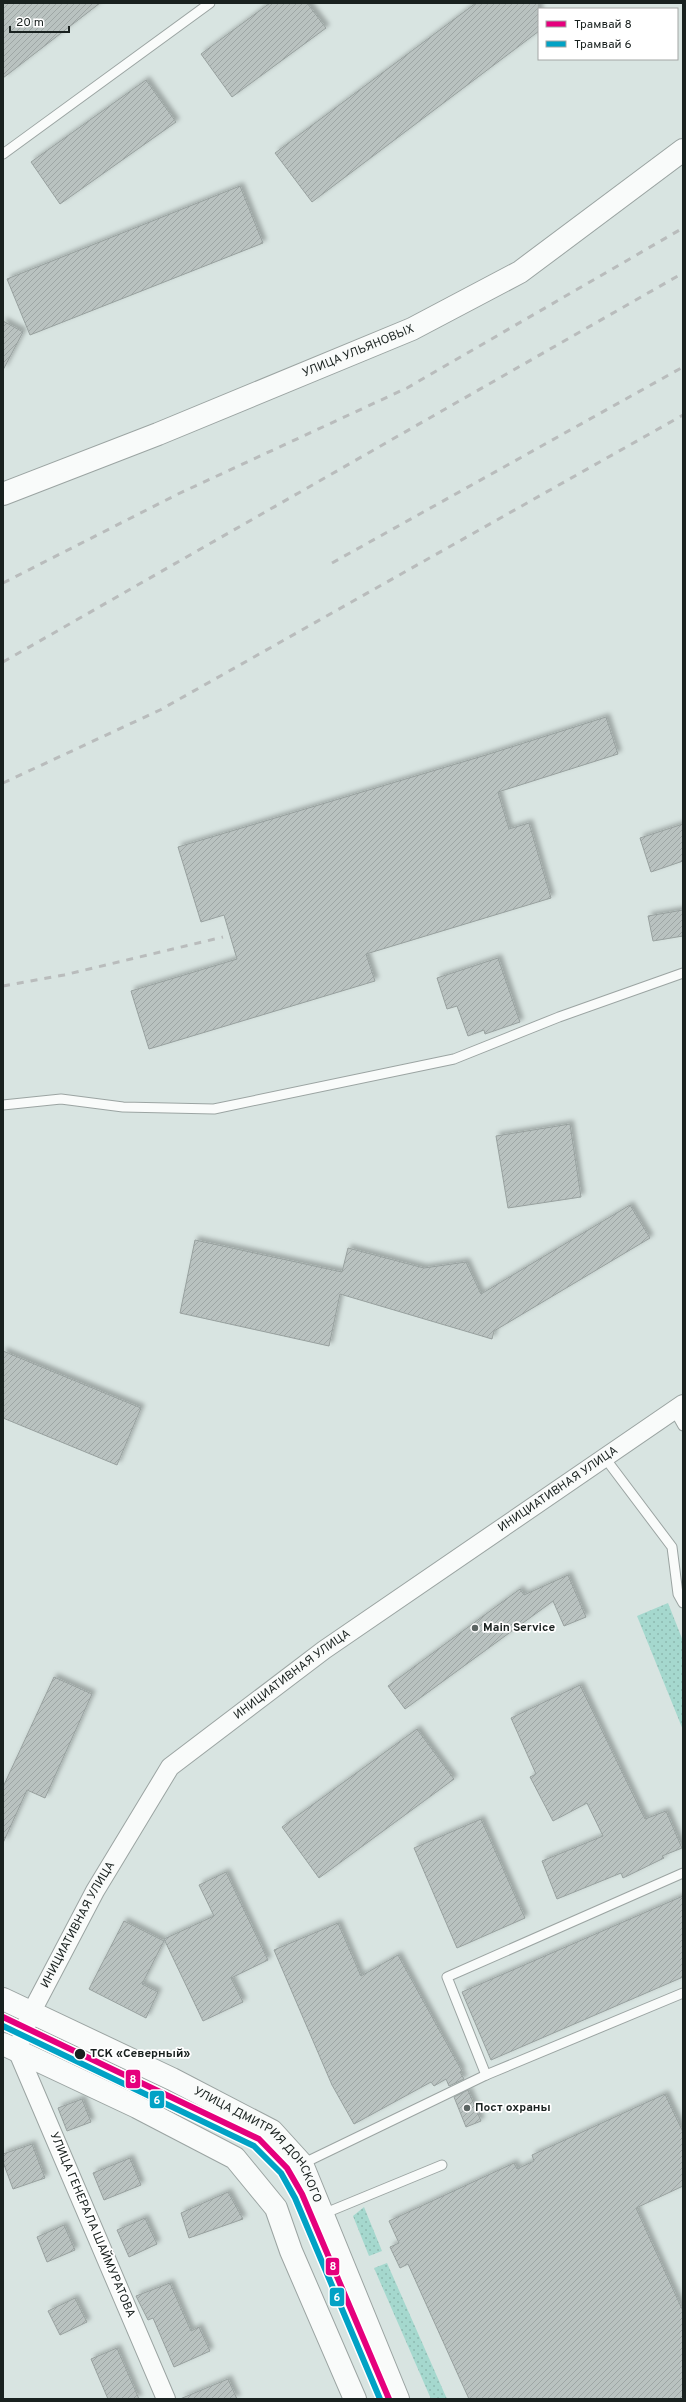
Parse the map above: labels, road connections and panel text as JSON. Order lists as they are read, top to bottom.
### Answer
{
  "streets": {
    "street": [
      "УЛИЦА УЛЬЯНОВЫХ",
      "ИНИЦИАТИВНАЯ УЛИЦА",
      "УЛИЦА ДМИТРИЯ ДОНСКОГО",
      "УЛИЦА ГЕНЕРАЛА ШАЙМУРАТОВА"
    ]
  },
  "crossings": [
    ["ИНИЦИАТИВНАЯ УЛИЦА", "УЛИЦА ДМИТРИЯ ДОНСКОГО"],
    ["ИНИЦИАТИВНАЯ УЛИЦА", "УЛИЦА ГЕНЕРАЛА ШАЙМУРАТОВА"],
    ["УЛИЦА ДМИТРИЯ ДОНСКОГО", "УЛИЦА ГЕНЕРАЛА ШАЙМУРАТОВА"]
  ],
  "places": ["Main Service", "ТСК «Северный»", "Пост охраны"],
  "lines": ["tram line 8", "tram line 6"],
  "legend": ["Трамвай 8", "Трамвай 6"],
  "scale_bar": "20 m"
}
